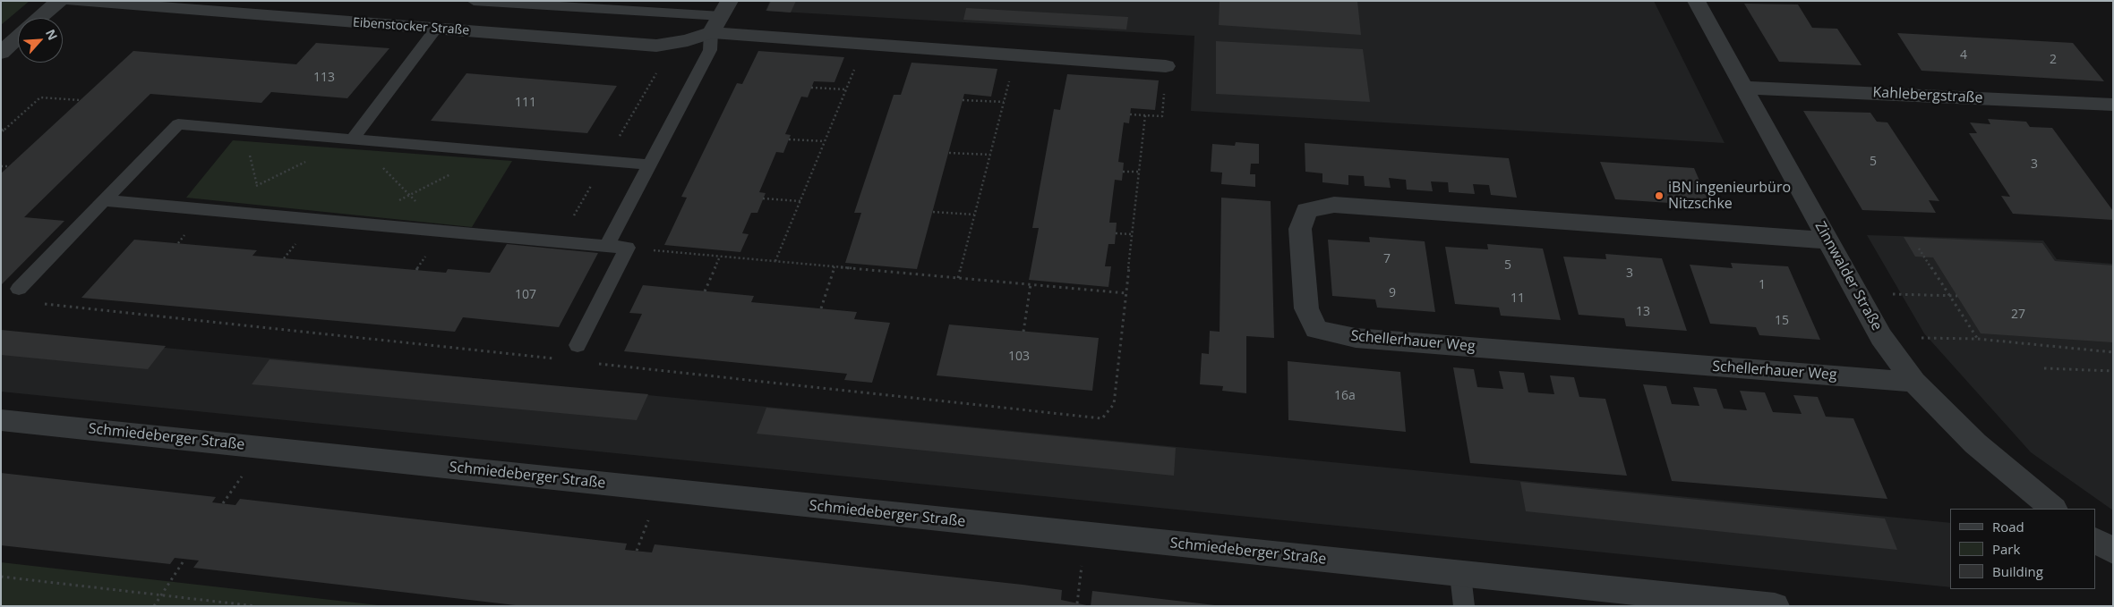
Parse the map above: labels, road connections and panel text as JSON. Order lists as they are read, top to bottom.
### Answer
{
  "streets": {
    "street": [
      "Eibenstocker Straße",
      "Kahlebergstraße",
      "Zinnwalder Straße",
      "Schellerhauer Weg",
      "Schmiedeberger Straße"
    ]
  },
  "crossings": [
    ["Kahlebergstraße", "Zinnwalder Straße"],
    ["Zinnwalder Straße", "Schellerhauer Weg"]
  ],
  "places": ["iBN ingenieurbüro Nitzschke"],
  "house_numbers": [
    "4",
    "2",
    "113",
    "111",
    "5",
    "3",
    "7",
    "5",
    "3",
    "1",
    "9",
    "107",
    "11",
    "13",
    "27",
    "15",
    "103",
    "16a"
  ],
  "legend": ["Road", "Park", "Building"],
  "north": "top right"
}
